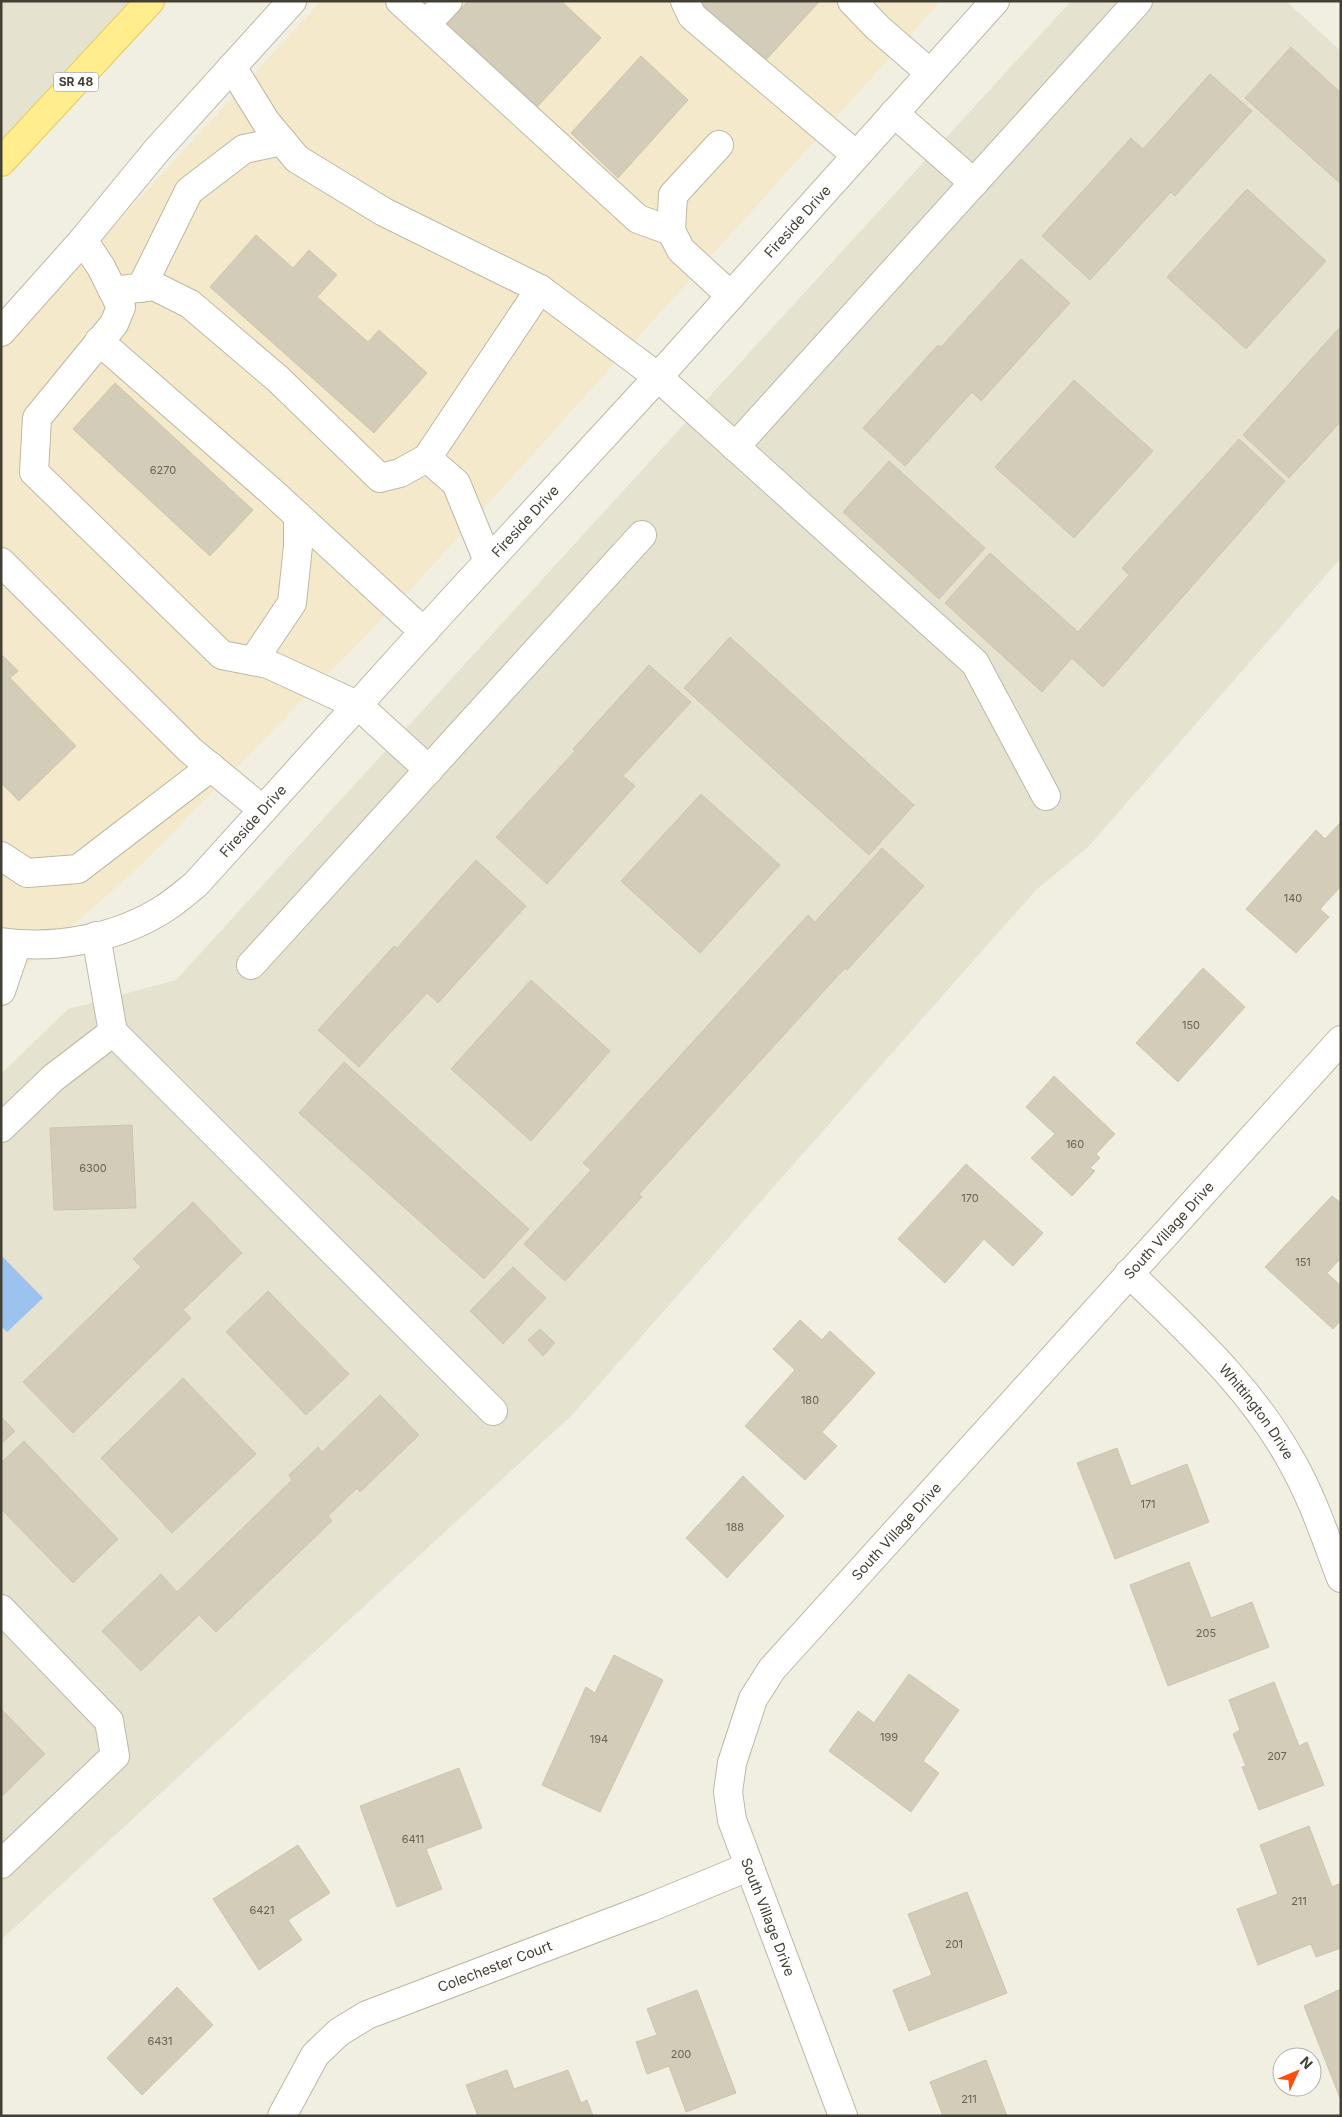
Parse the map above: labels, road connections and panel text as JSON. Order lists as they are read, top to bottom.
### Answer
{
  "streets": {
    "main road": ["SR 48"],
    "street": [
      "Fireside Drive",
      "South Village Drive",
      "Whittington Drive",
      "Colechester Court"
    ]
  },
  "crossings": [
    ["South Village Drive", "Whittington Drive"],
    ["South Village Drive", "Colechester Court"]
  ],
  "house_numbers": [
    "6270",
    "140",
    "150",
    "160",
    "6300",
    "170",
    "151",
    "180",
    "171",
    "188",
    "205",
    "199",
    "194",
    "207",
    "6411",
    "211",
    "6421",
    "201",
    "6431",
    "200",
    "211"
  ],
  "north": "top right"
}
